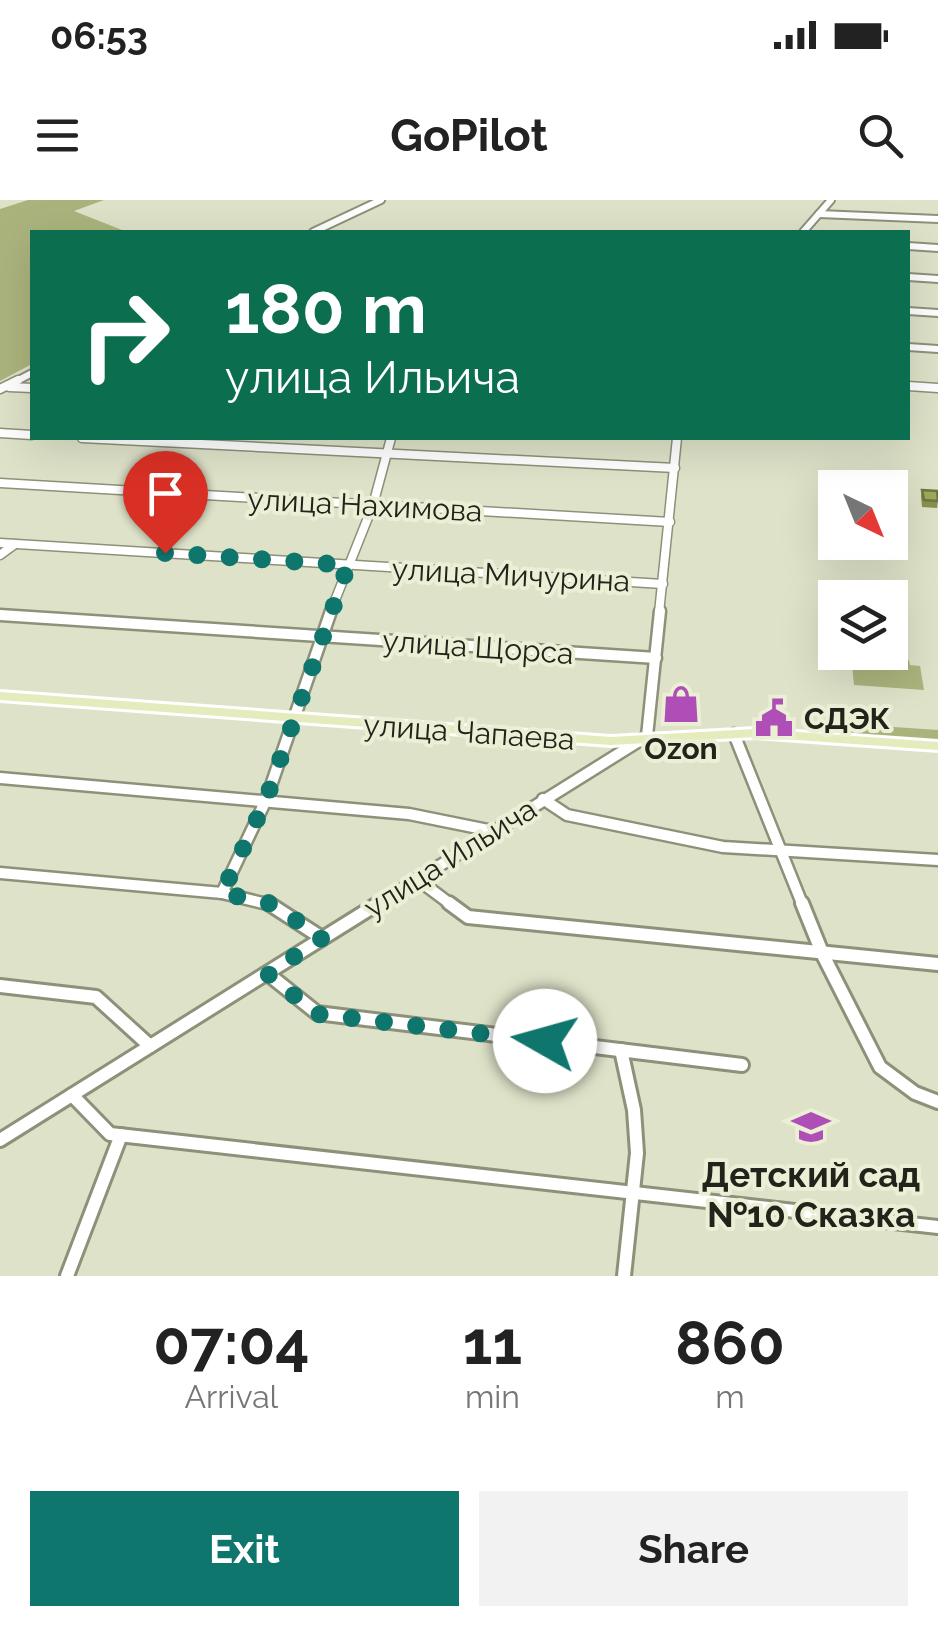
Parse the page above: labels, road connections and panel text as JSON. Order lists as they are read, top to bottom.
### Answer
{
  "streets": {
    "main road": ["улица Чапаева"],
    "street": [
      "улица Нахимова",
      "улица Мичурина",
      "улица Щорса",
      "улица Ильича"
    ]
  },
  "crossings": [
    ["улица Чапаева", "улица Ильича"]
  ],
  "places": {
    "shop": ["Ozon"],
    "public building": ["СДЭК"],
    "school or university": ["Детский сад №10 Сказка"]
  },
  "north": "bottom right",
  "page": {
    "status": "06:53",
    "header": "GoPilot",
    "turn": ["180 m", "улица Ильича"],
    "eta": [
      "07:04",
      "Arrival",
      "11",
      "min",
      "860",
      "m"
    ],
    "buttons": ["Exit", "Share"]
  }
}
